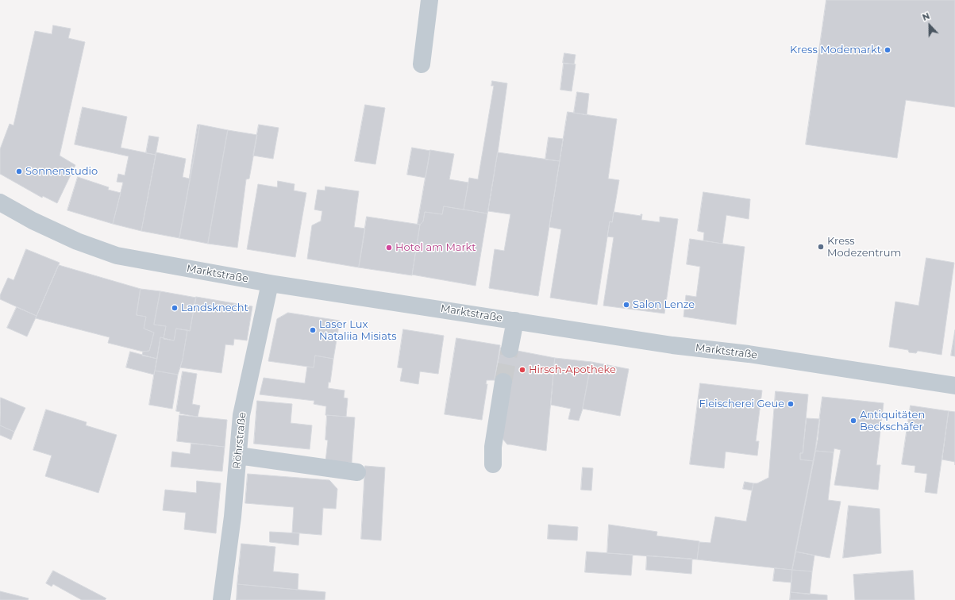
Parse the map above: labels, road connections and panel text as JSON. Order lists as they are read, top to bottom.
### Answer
{
  "streets": {
    "street": ["Marktstraße", "Röhrstraße"]
  },
  "crossings": [
    ["Marktstraße", "Röhrstraße"]
  ],
  "places": [
    "Kress Modemarkt",
    "Sonnenstudio",
    "Kress Modezentrum",
    "Hotel am Markt",
    "Salon Lenze",
    "Landsknecht",
    "Laser Lux Nataliia Misiats",
    "Hirsch-Apotheke",
    "Fleischerei Geue",
    "Antiquitäten Beckschäfer"
  ],
  "north": "top"
}
